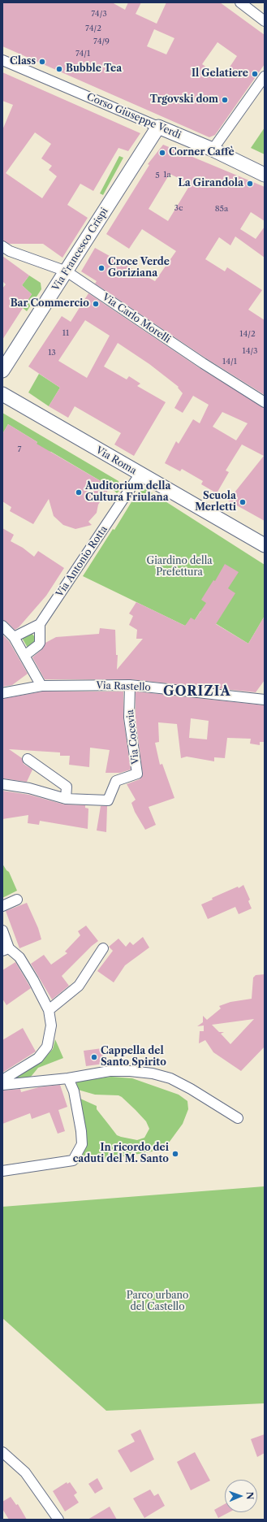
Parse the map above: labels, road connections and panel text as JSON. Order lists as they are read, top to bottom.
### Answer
{
  "streets": {
    "street": [
      "Corso Giuseppe Verdi",
      "Via Francesco Crispi",
      "Via Carlo Morelli",
      "Via Roma",
      "Via Antonio Rotta",
      "Via Rastello",
      "Via Cocevia"
    ]
  },
  "crossings": [
    ["Corso Giuseppe Verdi", "Via Francesco Crispi"],
    ["Via Francesco Crispi", "Via Carlo Morelli"],
    ["Via Roma", "Via Antonio Rotta"],
    ["Via Rastello", "Via Cocevia"]
  ],
  "districts": ["GORIZIA"],
  "parks": ["Giardino della Prefettura", "Parco urbano del Castello"],
  "places": [
    "Class",
    "Bubble Tea",
    "Il Gelatiere",
    "Trgovski dom",
    "Corner Caffè",
    "La Girandola",
    "Croce Verde Goriziana",
    "Bar Commercio",
    "Auditorium della Cultura Friulana",
    "Scuola Merletti",
    "Cappella del Santo Spirito",
    "In ricordo dei caduti del M. Santo"
  ],
  "house_numbers": [
    "74/3",
    "74/2",
    "74/9",
    "74/1",
    "1a",
    "5",
    "3c",
    "85a",
    "11",
    "14/2",
    "14/3",
    "13",
    "14/1",
    "7"
  ],
  "north": "right"
}
